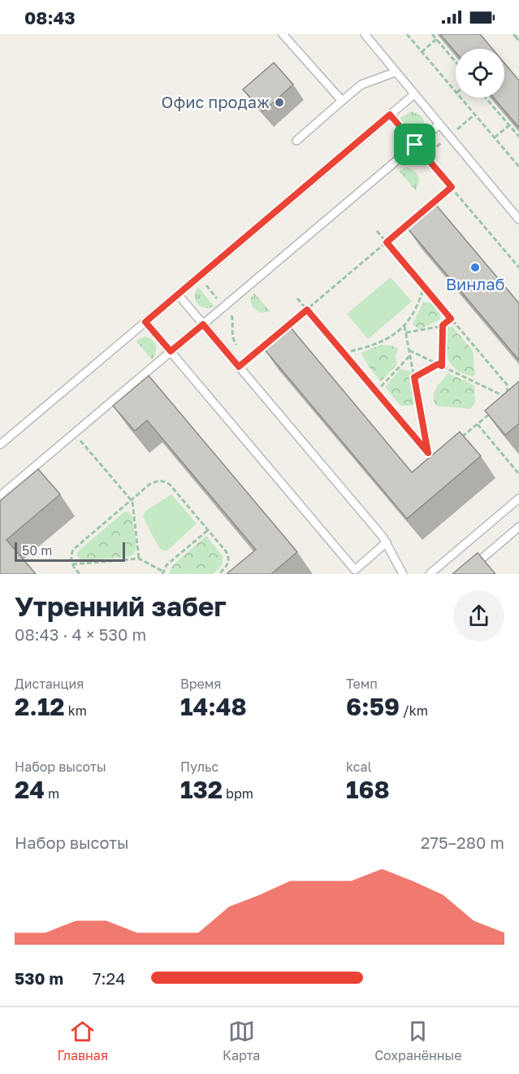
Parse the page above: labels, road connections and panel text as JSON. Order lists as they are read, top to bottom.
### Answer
{
  "places": ["Офис продаж", "Винлаб"],
  "scale_bar": "50 m",
  "page": {
    "status": "08:43",
    "scale": "50 m",
    "heading": ["Утренний забег", "08:43 · 4 × 530 m"],
    "stats": [
      ["Дистанция", "2.12 km"],
      ["Время", "14:48"],
      ["Темп", "6:59 /km"],
      ["Набор высоты", "24 m"],
      ["Пульс", "132 bpm"],
      ["kcal", "168"]
    ],
    "chart": ["Набор высоты", "275–280 m"],
    "list": [
      {
        "name": "530 m",
        "note": "7:24"
      }
    ],
    "tabs": ["Главная", "Карта", "Сохранённые"]
  }
}
